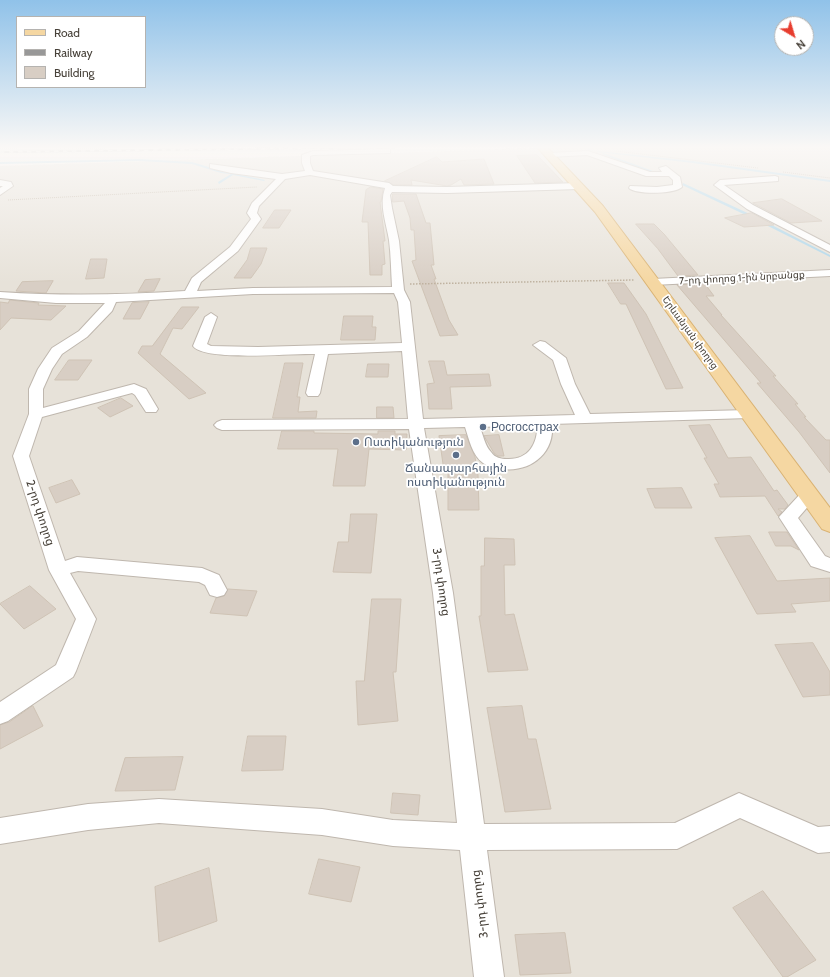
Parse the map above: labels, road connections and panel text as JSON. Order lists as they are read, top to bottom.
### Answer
{
  "streets": {
    "main road": ["Երևանյան փողոց"],
    "street": ["7-րդ փողոց 1-ին նրբանցք", "2-րդ փողոց", "3-րդ փողոց"]
  },
  "crossings": [
    ["7-րդ փողոց 1-ին նրբանցք", "Երևանյան փողոց"]
  ],
  "places": ["Росгосстрах", "Ոստիկանություն", "Ճանապարհային ոստիկանություն"],
  "legend": ["Road", "Railway", "Building"],
  "north": "bottom right"
}
